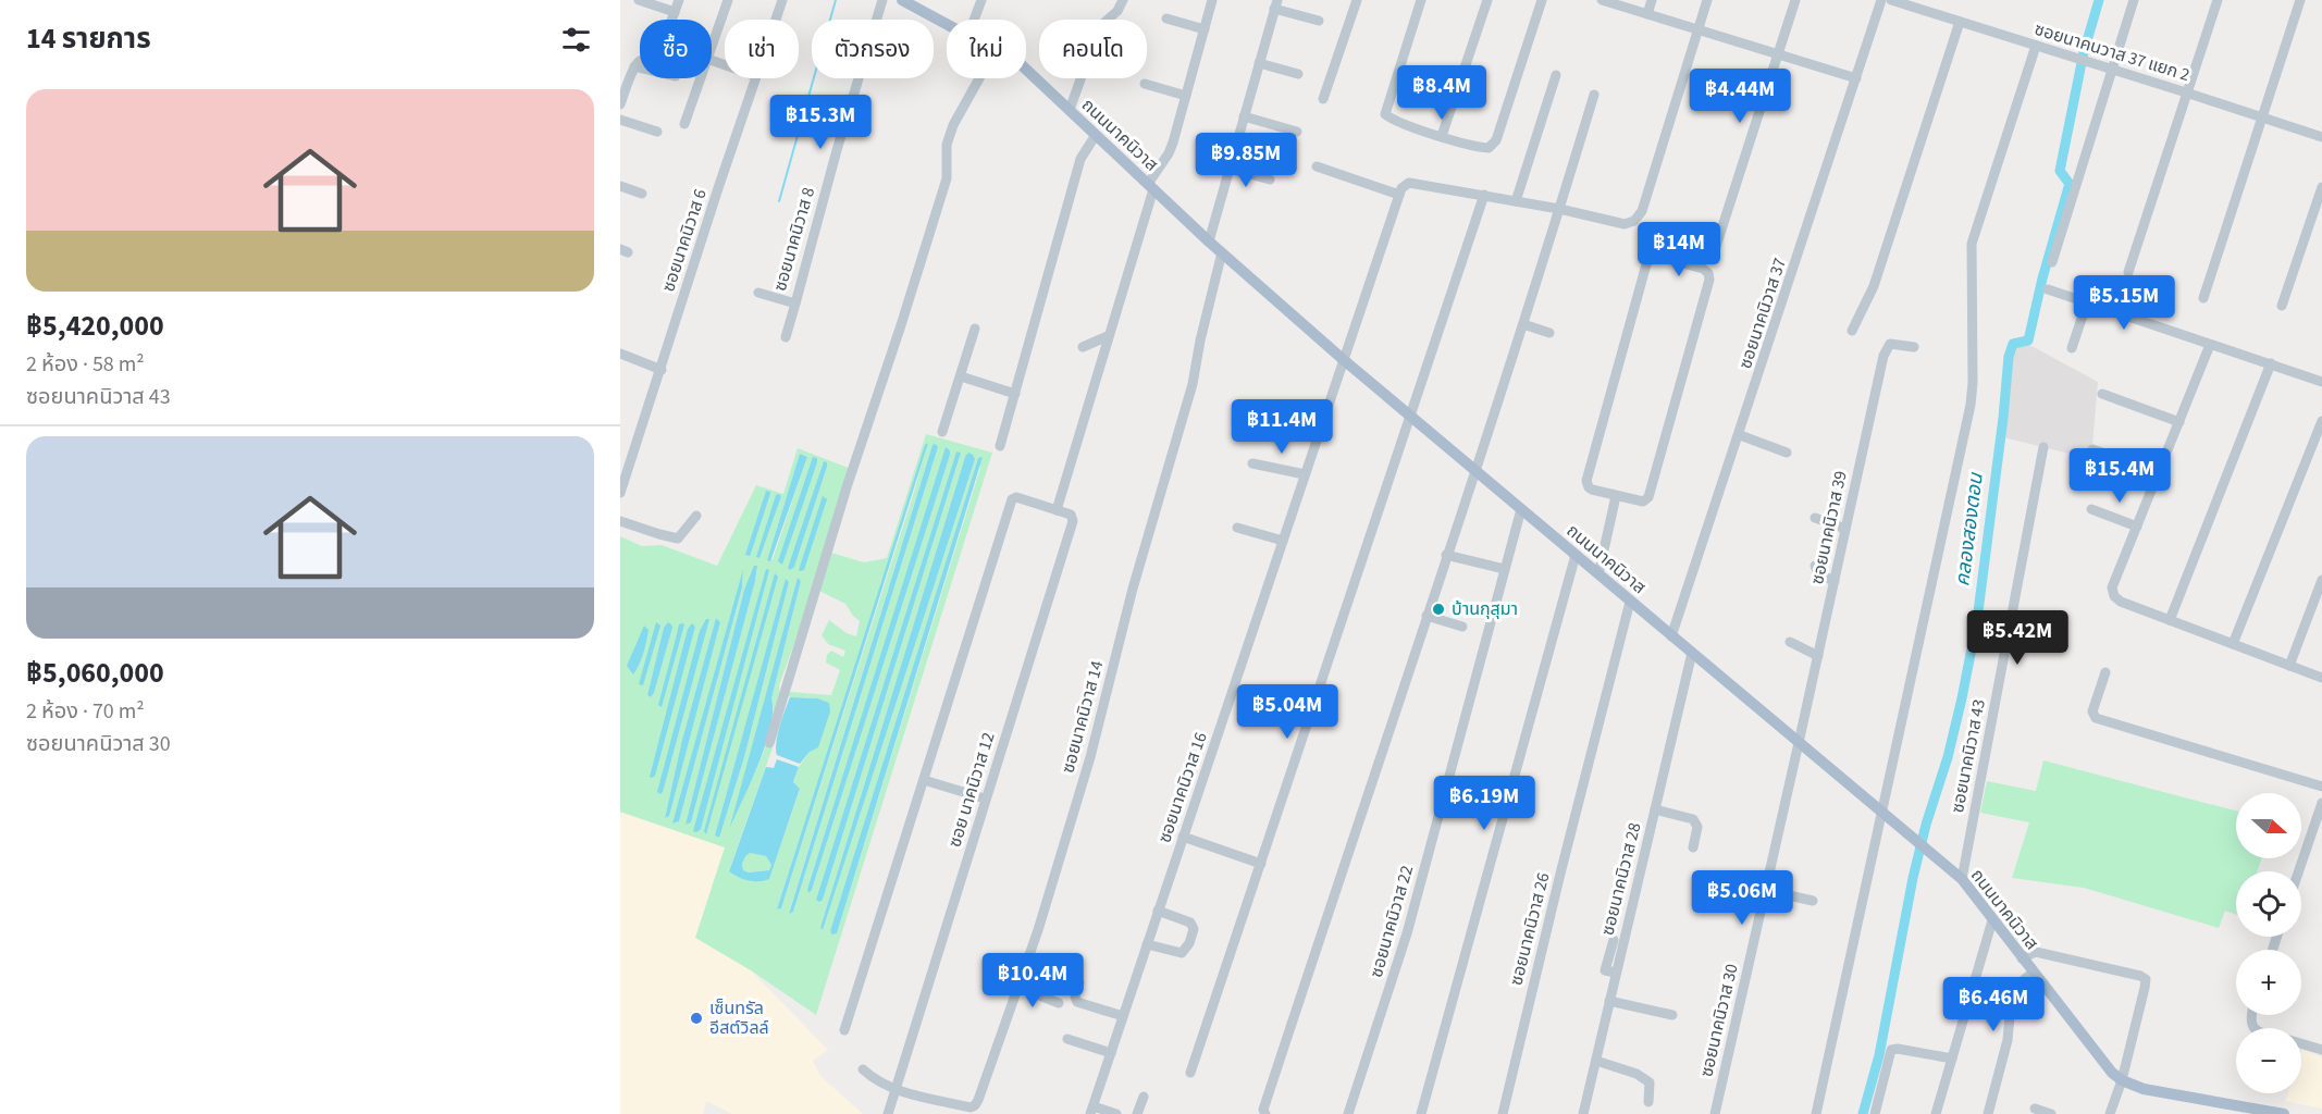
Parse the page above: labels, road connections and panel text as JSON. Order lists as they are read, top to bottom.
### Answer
{
  "streets": {
    "main road": ["ถนนนาคนิวาส"],
    "street": [
      "ซอยนาคนวาส 37 แยก 2",
      "ซอยนาคนิวาส 8",
      "ซอยนาคนิวาส 6",
      "ซอยนาคนิวาส 37",
      "ซอยนาคนิวาส 39",
      "ซอยนาคนิวาส 14",
      "ซอยนาคนิวาส 43",
      "ซอยนาคนิวาส 16",
      "ซอย นาคนิวาส 12",
      "ซอยนาคนิวาส 28",
      "ซอยนาคนิวาส 22",
      "ซอยนาคนิวาส 26",
      "ซอยนาคนิวาส 30"
    ]
  },
  "crossings": [
    ["ถนนนาคนิวาส", "ซอยนาคนิวาส 37"],
    ["ถนนนาคนิวาส", "ซอยนาคนิวาส 39"],
    ["ถนนนาคนิวาส", "ซอยนาคนิวาส 14"],
    ["ถนนนาคนิวาส", "ซอยนาคนิวาส 43"],
    ["ถนนนาคนิวาส", "ซอยนาคนิวาส 16"],
    ["ถนนนาคนิวาส", "ซอยนาคนิวาส 28"],
    ["ถนนนาคนิวาส", "ซอยนาคนิวาส 22"],
    ["ถนนนาคนิวาส", "ซอยนาคนิวาส 26"],
    ["ถนนนาคนิวาส", "ซอยนาคนิวาส 30"],
    ["ซอยนาคนิวาส 39", "ซอยนาคนิวาส 30"],
    ["ซอยนาคนิวาส 14", "ซอย นาคนิวาส 12"]
  ],
  "water": ["คลองสองตอน"],
  "places": ["บ้านกุสุมา", "เซ็นทรัล อีสต์วิลล์"],
  "north": "right",
  "page": {
    "heading": "14 รายการ",
    "chip": [
      "ซื้อ",
      "เช่า",
      "ตัวกรอง",
      "ใหม่",
      "คอนโด"
    ],
    "price": [
      "฿8.4M",
      "฿4.44M",
      "฿15.3M",
      "฿9.85M",
      "฿14M",
      "฿5.15M",
      "฿11.4M",
      "฿15.4M",
      "฿5.42M",
      "฿5.04M",
      "฿6.19M",
      "฿5.06M",
      "฿10.4M",
      "฿6.46M"
    ],
    "list": [
      {
        "name": "฿5,420,000",
        "note": "2 ห้อง · 58 m² · ซอยนาคนิวาส 43"
      },
      {
        "name": "฿5,060,000",
        "note": "2 ห้อง · 70 m² · ซอยนาคนิวาส 30"
      }
    ],
    "map_buttons": ["+", "−"]
  }
}
